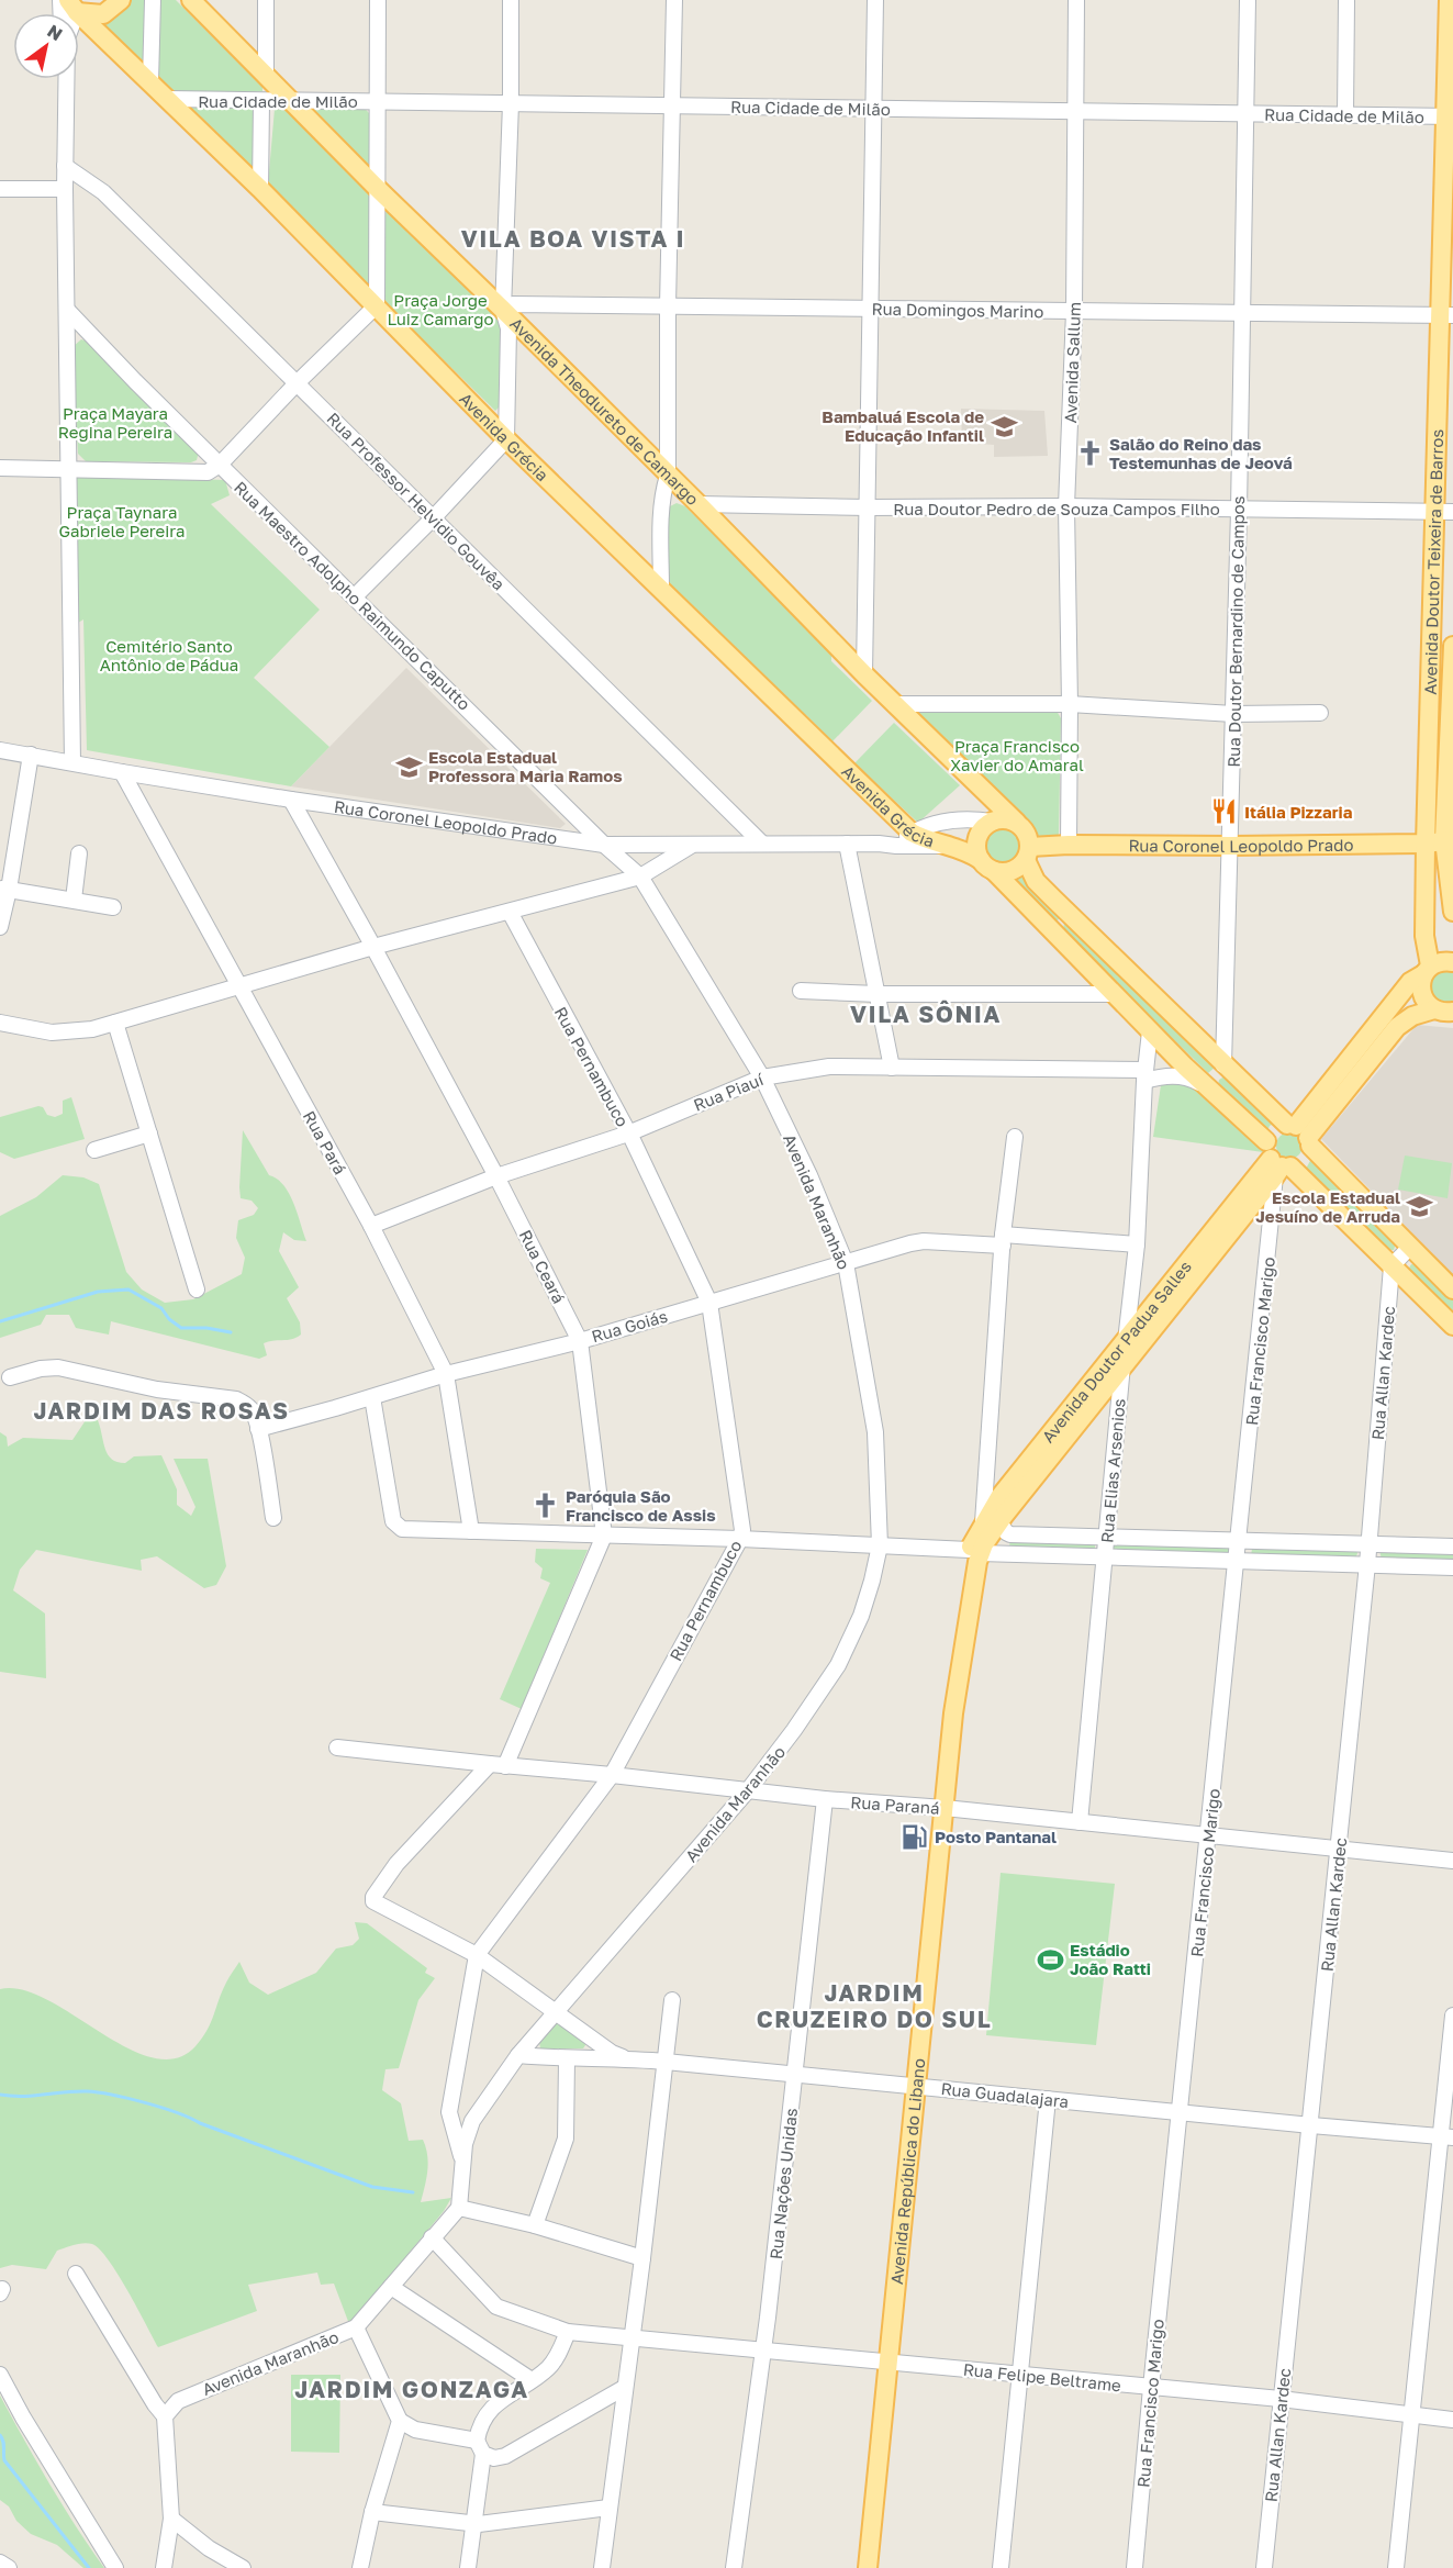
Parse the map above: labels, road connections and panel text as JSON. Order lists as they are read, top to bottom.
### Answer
{
  "streets": {
    "main road": [
      "Avenida Theodureto de Camargo",
      "Avenida Grécia",
      "Avenida Doutor Teixeira de Barros",
      "Rua Coronel Leopoldo Prado",
      "Avenida Doutor Padua Salles",
      "Avenida República do Libano"
    ],
    "street": [
      "Rua Cidade de Milão",
      "Rua Domingos Marino",
      "Avenida Sallum",
      "Rua Professor Helvidio Gouvêa",
      "Rua Doutor Pedro de Souza Campos Filho",
      "Rua Maestro Adolpho Raimundo Caputto",
      "Rua Doutor Bernardino de Campos",
      "Rua Pernambuco",
      "Rua Piauí",
      "Rua Pará",
      "Avenida Maranhão",
      "Rua Ceará",
      "Rua Goiás",
      "Rua Francisco Marigo",
      "Rua Allan Kardec",
      "Rua Elias Arsenios",
      "Rua Paraná",
      "Rua Guadalajara",
      "Rua Nações Unidas",
      "Rua Felipe Beltrame"
    ]
  },
  "crossings": [
    ["Rua Cidade de Milão", "Avenida Sallum"],
    ["Rua Cidade de Milão", "Avenida Theodureto de Camargo"],
    ["Rua Cidade de Milão", "Avenida Grécia"],
    ["Rua Cidade de Milão", "Avenida Doutor Teixeira de Barros"],
    ["Rua Cidade de Milão", "Rua Doutor Bernardino de Campos"],
    ["Rua Domingos Marino", "Avenida Sallum"],
    ["Rua Domingos Marino", "Avenida Theodureto de Camargo"],
    ["Rua Domingos Marino", "Avenida Doutor Teixeira de Barros"],
    ["Rua Domingos Marino", "Rua Doutor Bernardino de Campos"],
    ["Avenida Sallum", "Rua Doutor Pedro de Souza Campos Filho"],
    ["Avenida Sallum", "Rua Coronel Leopoldo Prado"],
    ["Avenida Theodureto de Camargo", "Rua Doutor Pedro de Souza Campos Filho"],
    ["Avenida Theodureto de Camargo", "Rua Coronel Leopoldo Prado"],
    ["Avenida Grécia", "Rua Coronel Leopoldo Prado"],
    ["Rua Professor Helvidio Gouvêa", "Rua Coronel Leopoldo Prado"],
    ["Rua Doutor Pedro de Souza Campos Filho", "Avenida Doutor Teixeira de Barros"],
    ["Rua Doutor Pedro de Souza Campos Filho", "Rua Doutor Bernardino de Campos"],
    ["Avenida Doutor Teixeira de Barros", "Rua Coronel Leopoldo Prado"],
    ["Rua Maestro Adolpho Raimundo Caputto", "Rua Coronel Leopoldo Prado"],
    ["Rua Maestro Adolpho Raimundo Caputto", "Avenida Maranhão"],
    ["Rua Doutor Bernardino de Campos", "Rua Coronel Leopoldo Prado"],
    ["Rua Coronel Leopoldo Prado", "Rua Pará"],
    ["Rua Coronel Leopoldo Prado", "Rua Ceará"],
    ["Rua Pernambuco", "Rua Piauí"],
    ["Rua Pernambuco", "Avenida Maranhão"],
    ["Rua Pernambuco", "Rua Goiás"],
    ["Rua Pernambuco", "Rua Paraná"],
    ["Rua Piauí", "Rua Pará"],
    ["Rua Piauí", "Avenida Maranhão"],
    ["Rua Piauí", "Rua Ceará"],
    ["Rua Piauí", "Rua Elias Arsenios"],
    ["Rua Pará", "Rua Goiás"],
    ["Avenida Maranhão", "Rua Goiás"],
    ["Avenida Maranhão", "Rua Paraná"],
    ["Avenida Maranhão", "Rua Guadalajara"],
    ["Avenida Maranhão", "Rua Felipe Beltrame"],
    ["Rua Ceará", "Rua Goiás"],
    ["Rua Goiás", "Rua Elias Arsenios"],
    ["Rua Francisco Marigo", "Avenida Doutor Padua Salles"],
    ["Rua Francisco Marigo", "Rua Paraná"],
    ["Rua Francisco Marigo", "Rua Guadalajara"],
    ["Rua Francisco Marigo", "Rua Felipe Beltrame"],
    ["Avenida Doutor Padua Salles", "Rua Elias Arsenios"],
    ["Avenida Doutor Padua Salles", "Avenida República do Libano"],
    ["Rua Allan Kardec", "Rua Paraná"],
    ["Rua Allan Kardec", "Rua Guadalajara"],
    ["Rua Allan Kardec", "Rua Felipe Beltrame"],
    ["Rua Elias Arsenios", "Rua Paraná"],
    ["Rua Paraná", "Avenida República do Libano"],
    ["Rua Paraná", "Rua Nações Unidas"],
    ["Rua Guadalajara", "Avenida República do Libano"],
    ["Rua Guadalajara", "Rua Nações Unidas"],
    ["Avenida República do Libano", "Rua Felipe Beltrame"],
    ["Rua Nações Unidas", "Rua Felipe Beltrame"]
  ],
  "districts": [
    "VILA BOA VISTA I",
    "VILA SÔNIA",
    "JARDIM DAS ROSAS",
    "JARDIM CRUZEIRO DO SUL",
    "JARDIM GONZAGA"
  ],
  "parks": [
    "Praça Jorge Luiz Camargo",
    "Praça Mayara Regina Pereira",
    "Praça Taynara Gabriele Pereira",
    "Cemitério Santo Antônio de Pádua",
    "Praça Francisco Xavier do Amaral"
  ],
  "places": {
    "school or university": ["Bambaluá Escola de Educação Infantil", "Escola Estadual Professora Maria Ramos", "Escola Estadual Jesuíno de Arruda"],
    "church": ["Salão do Reino das Testemunhas de Jeová", "Paróquia São Francisco de Assis"],
    "restaurant": ["Itália Pizzaria"],
    "fuel station": ["Posto Pantanal"],
    "sports": ["Estádio João Ratti"]
  },
  "north": "top right"
}
